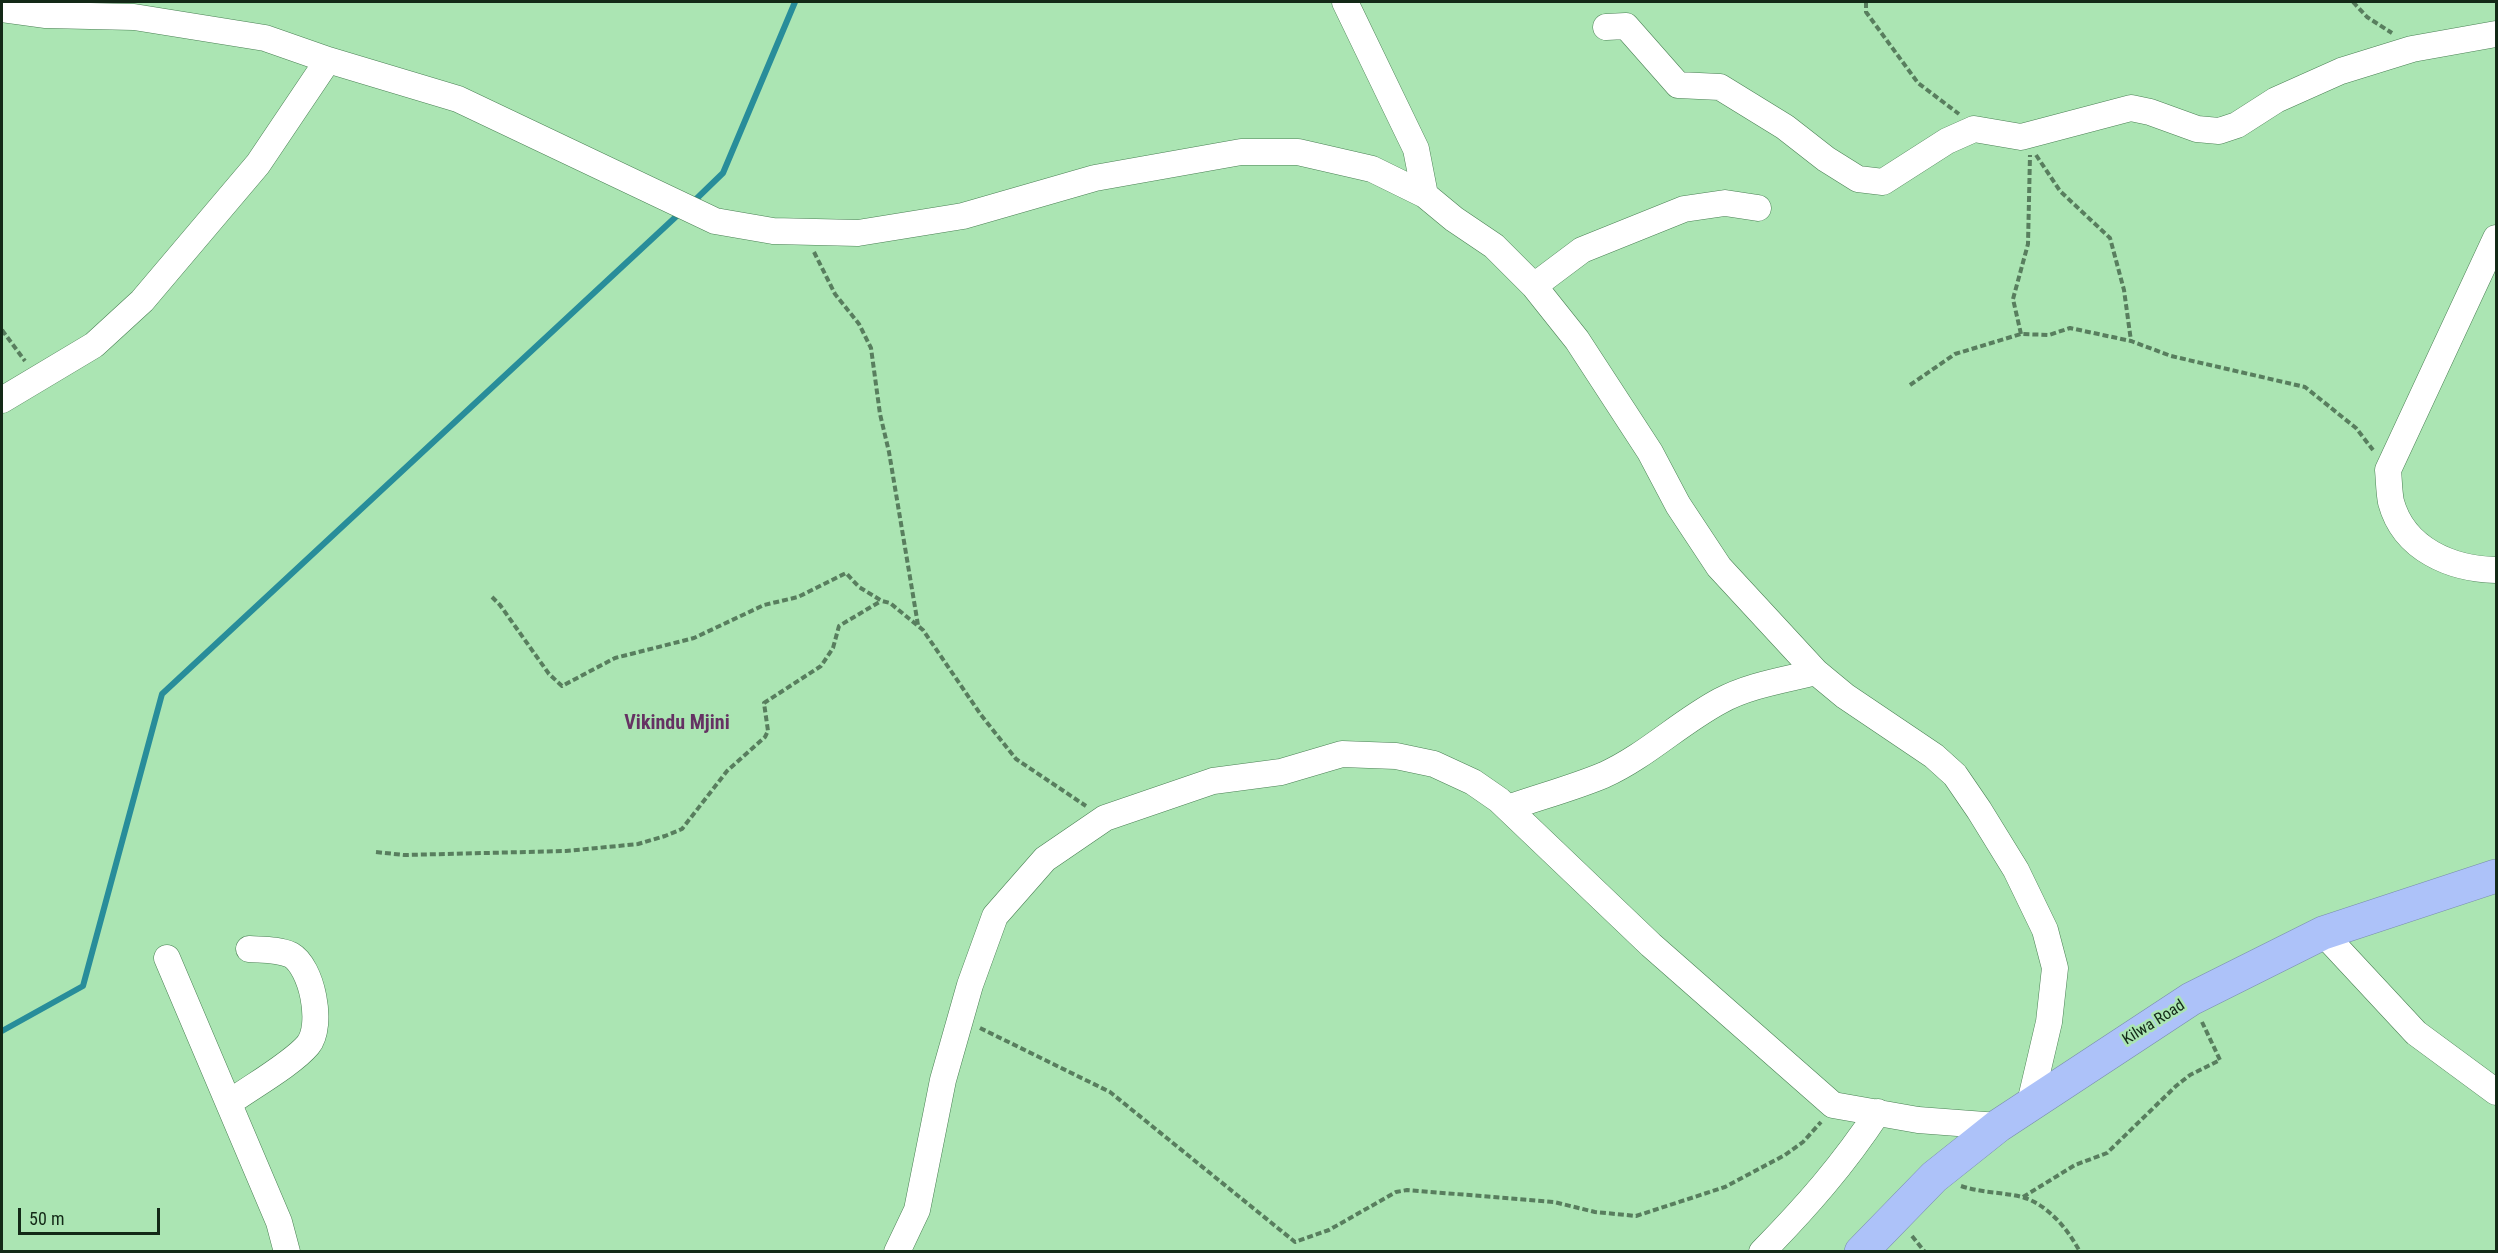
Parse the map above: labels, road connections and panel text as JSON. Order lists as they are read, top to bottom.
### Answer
{
  "streets": {
    "highway": ["Kilwa Road"]
  },
  "districts": ["Vikindu Mjini"],
  "scale_bar": "50 m"
}
